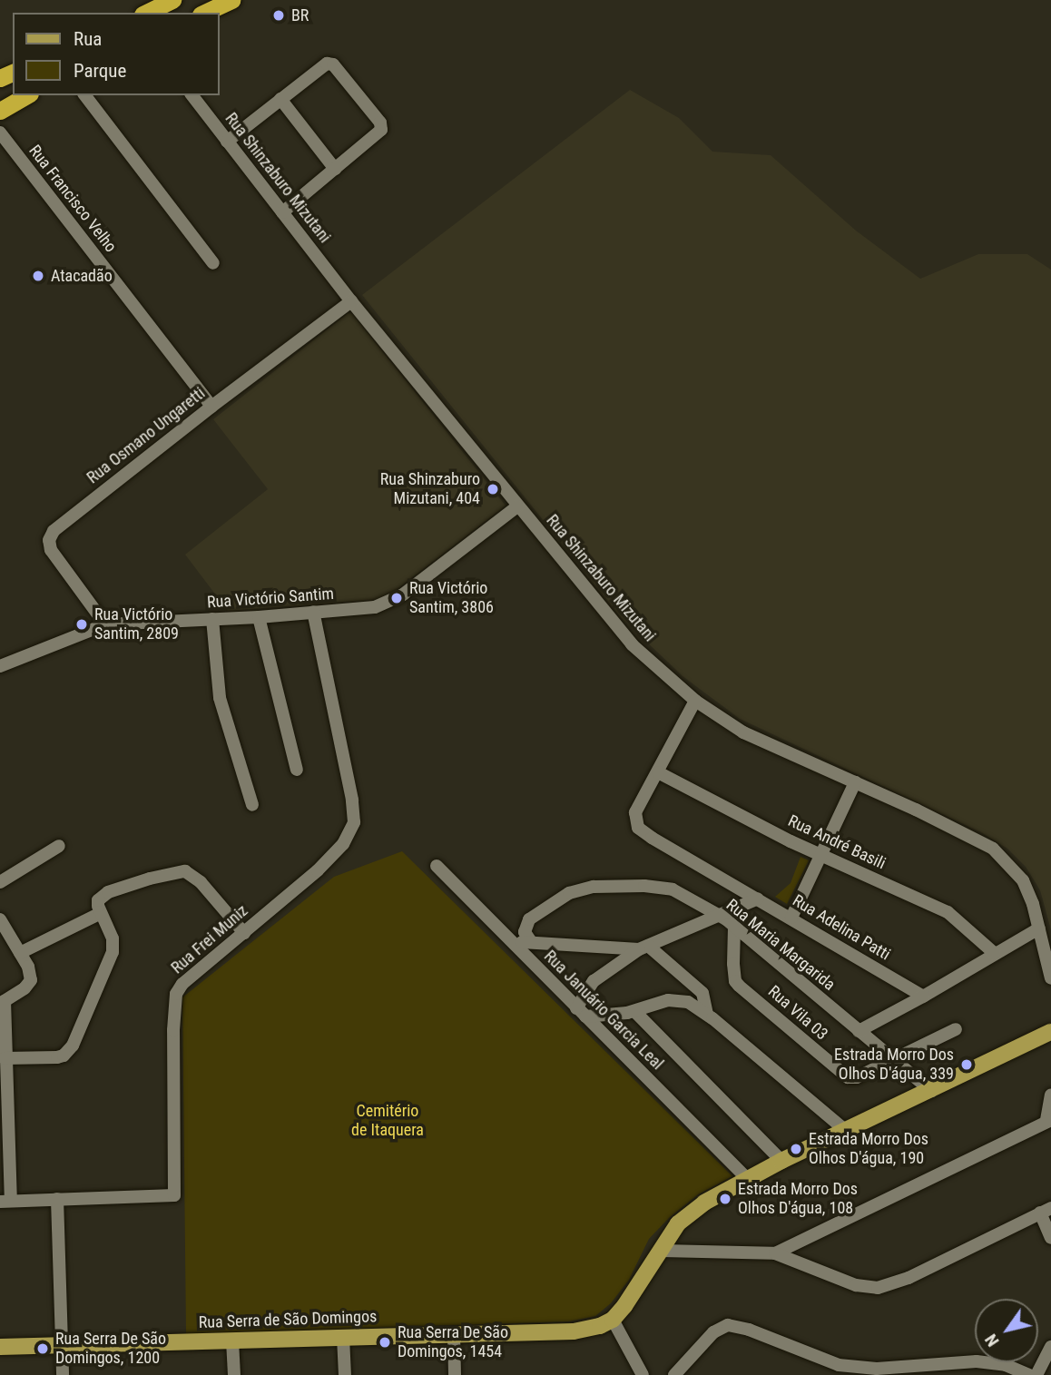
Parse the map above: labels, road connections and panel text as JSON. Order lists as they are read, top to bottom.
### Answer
{
  "streets": {
    "main road": ["Rua Serra de São Domingos"],
    "street": [
      "Rua Shinzaburo Mizutani",
      "Rua Francisco Velho",
      "Rua Osmano Ungaretti",
      "Rua Victório Santim",
      "Rua André Basili",
      "Rua Adelina Patti",
      "Rua Frei Muniz",
      "Rua Maria Margarida",
      "Rua Januário Garcia Leal",
      "Rua Vila 03"
    ]
  },
  "crossings": [
    ["Rua Shinzaburo Mizutani", "Rua Osmano Ungaretti"],
    ["Rua Shinzaburo Mizutani", "Rua Victório Santim"],
    ["Rua Francisco Velho", "Rua Osmano Ungaretti"],
    ["Rua Osmano Ungaretti", "Rua Victório Santim"],
    ["Rua Victório Santim", "Rua Frei Muniz"],
    ["Rua André Basili", "Rua Adelina Patti"],
    ["Rua Maria Margarida", "Rua Vila 03"]
  ],
  "parks": ["Cemitério de Itaquera"],
  "places": [
    "BR",
    "Atacadão",
    "Rua Shinzaburo Mizutani, 404",
    "Rua Victório Santim, 3806",
    "Rua Victório Santim, 2809",
    "Estrada Morro Dos Olhos D'água, 339",
    "Estrada Morro Dos Olhos D'água, 190",
    "Estrada Morro Dos Olhos D'água, 108",
    "Rua Serra De São Domingos, 1454",
    "Rua Serra De São Domingos, 1200"
  ],
  "legend": ["Rua", "Parque"],
  "north": "bottom left"
}
